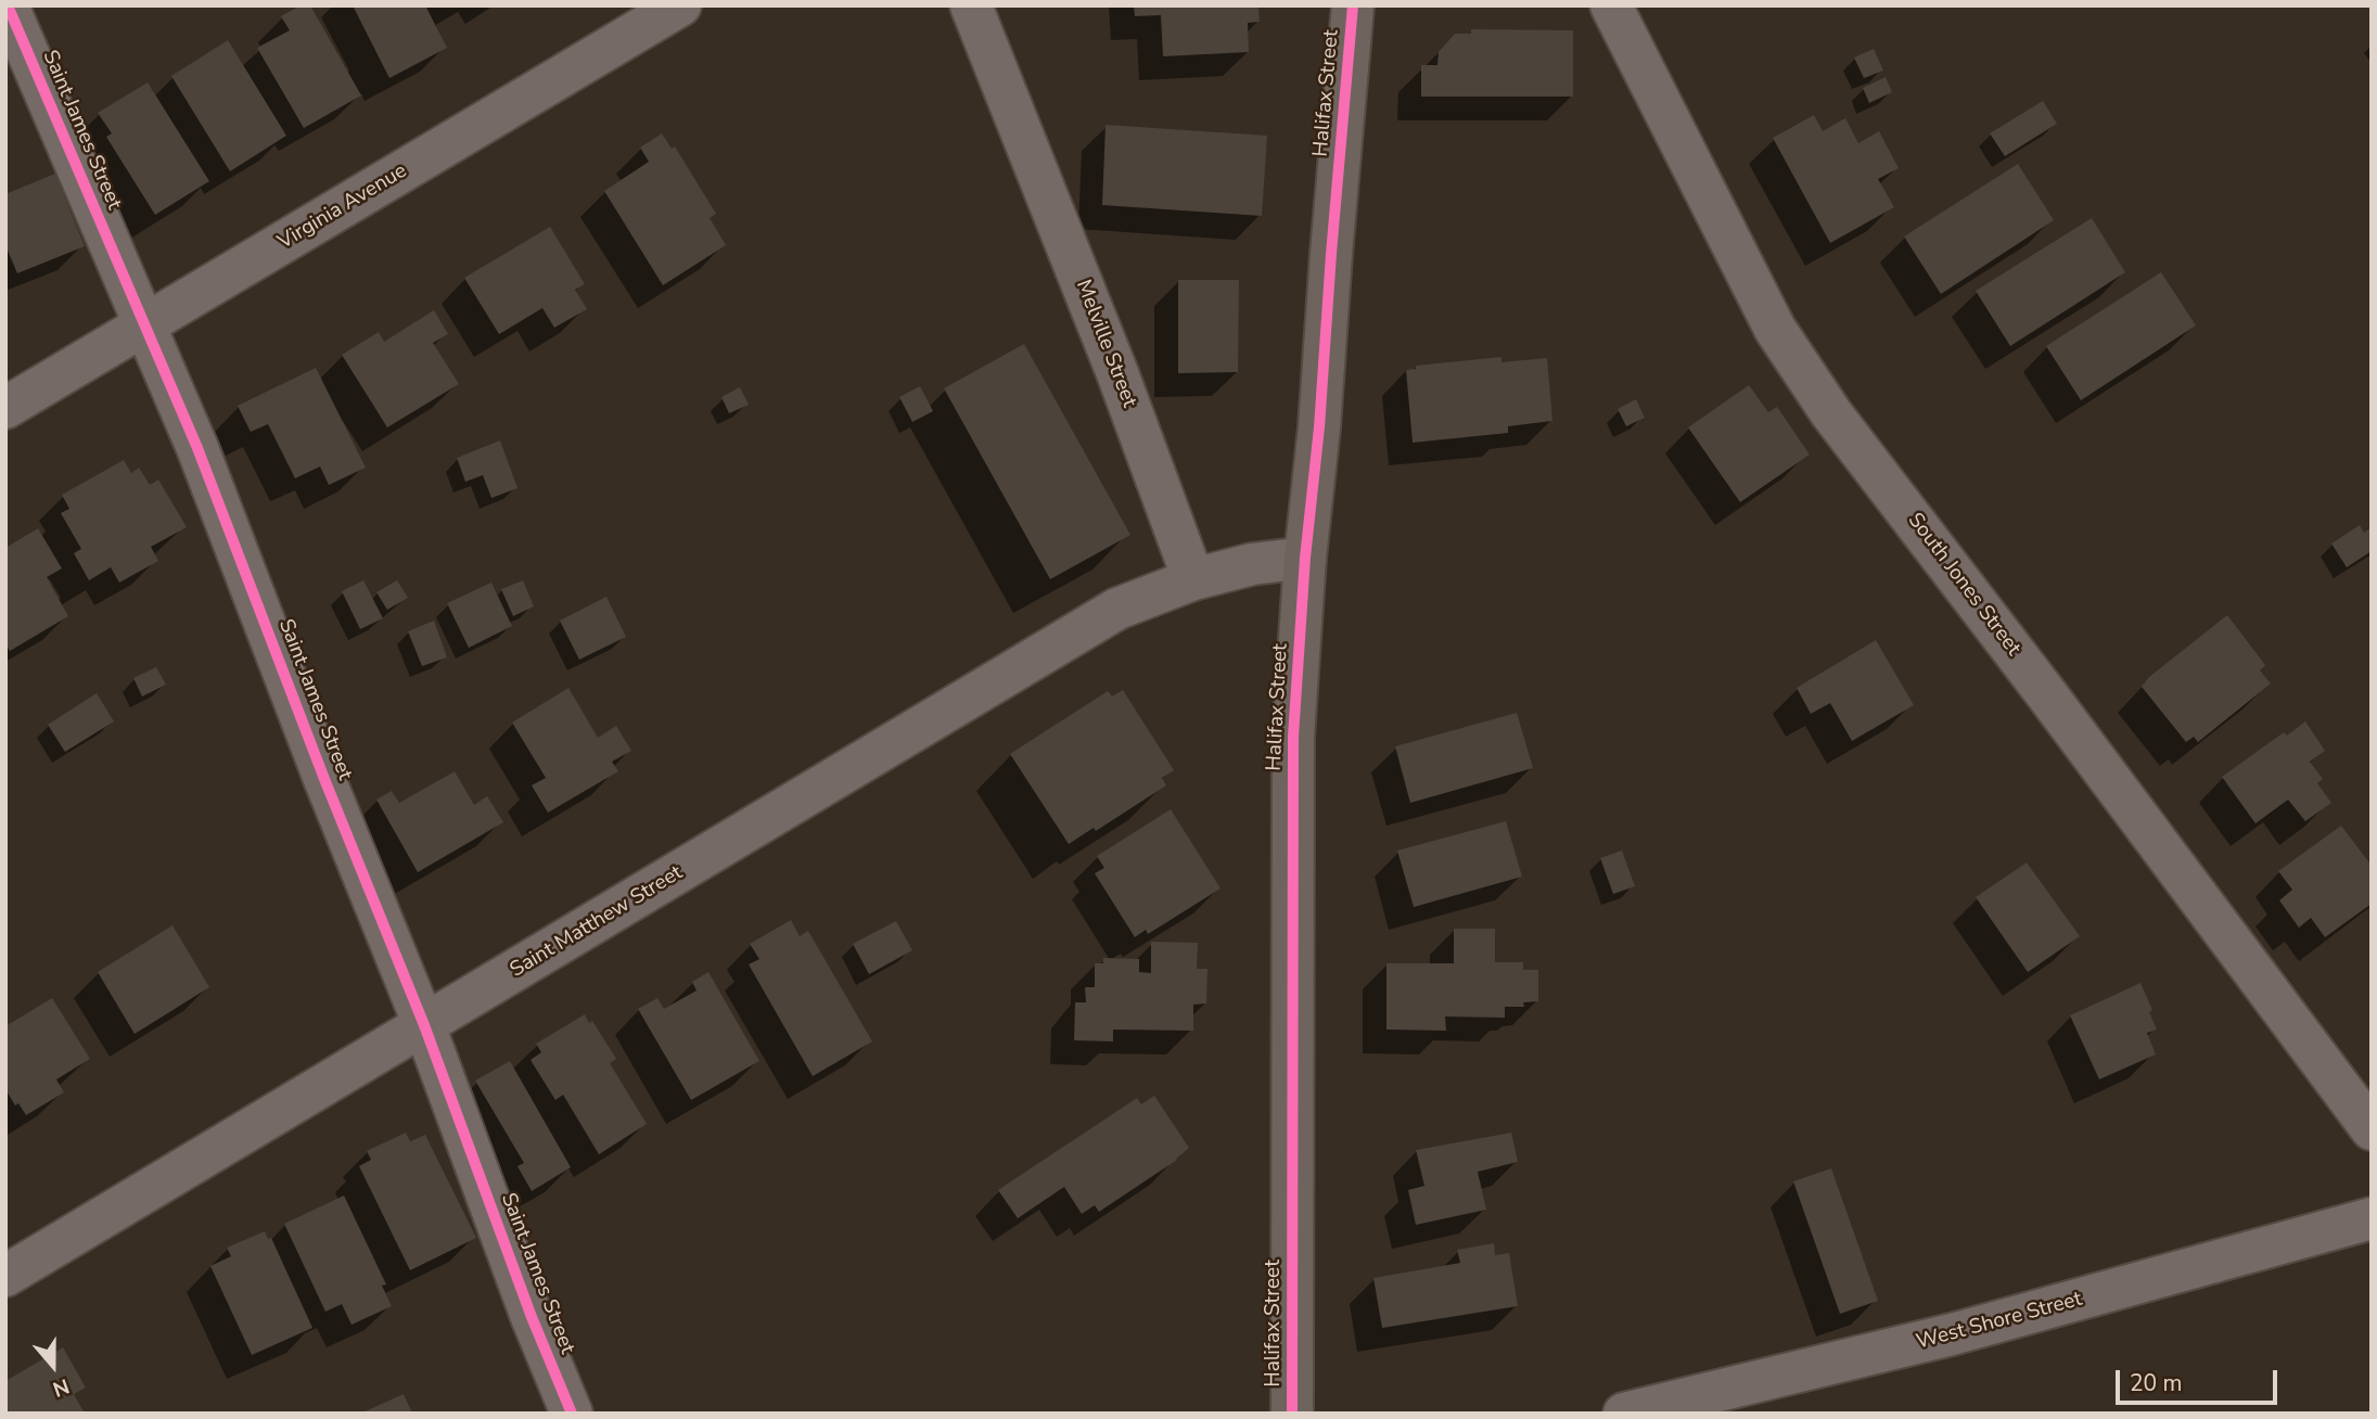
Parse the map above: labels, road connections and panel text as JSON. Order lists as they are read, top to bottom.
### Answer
{
  "streets": {
    "main road": ["Halifax Street"],
    "street": [
      "Saint James Street",
      "Virginia Avenue",
      "Melville Street",
      "South Jones Street",
      "Saint Matthew Street",
      "West Shore Street"
    ]
  },
  "crossings": [
    ["Saint James Street", "Virginia Avenue"],
    ["Saint James Street", "Saint Matthew Street"],
    ["Melville Street", "Saint Matthew Street"]
  ],
  "scale_bar": "20 m",
  "north": "bottom"
}
